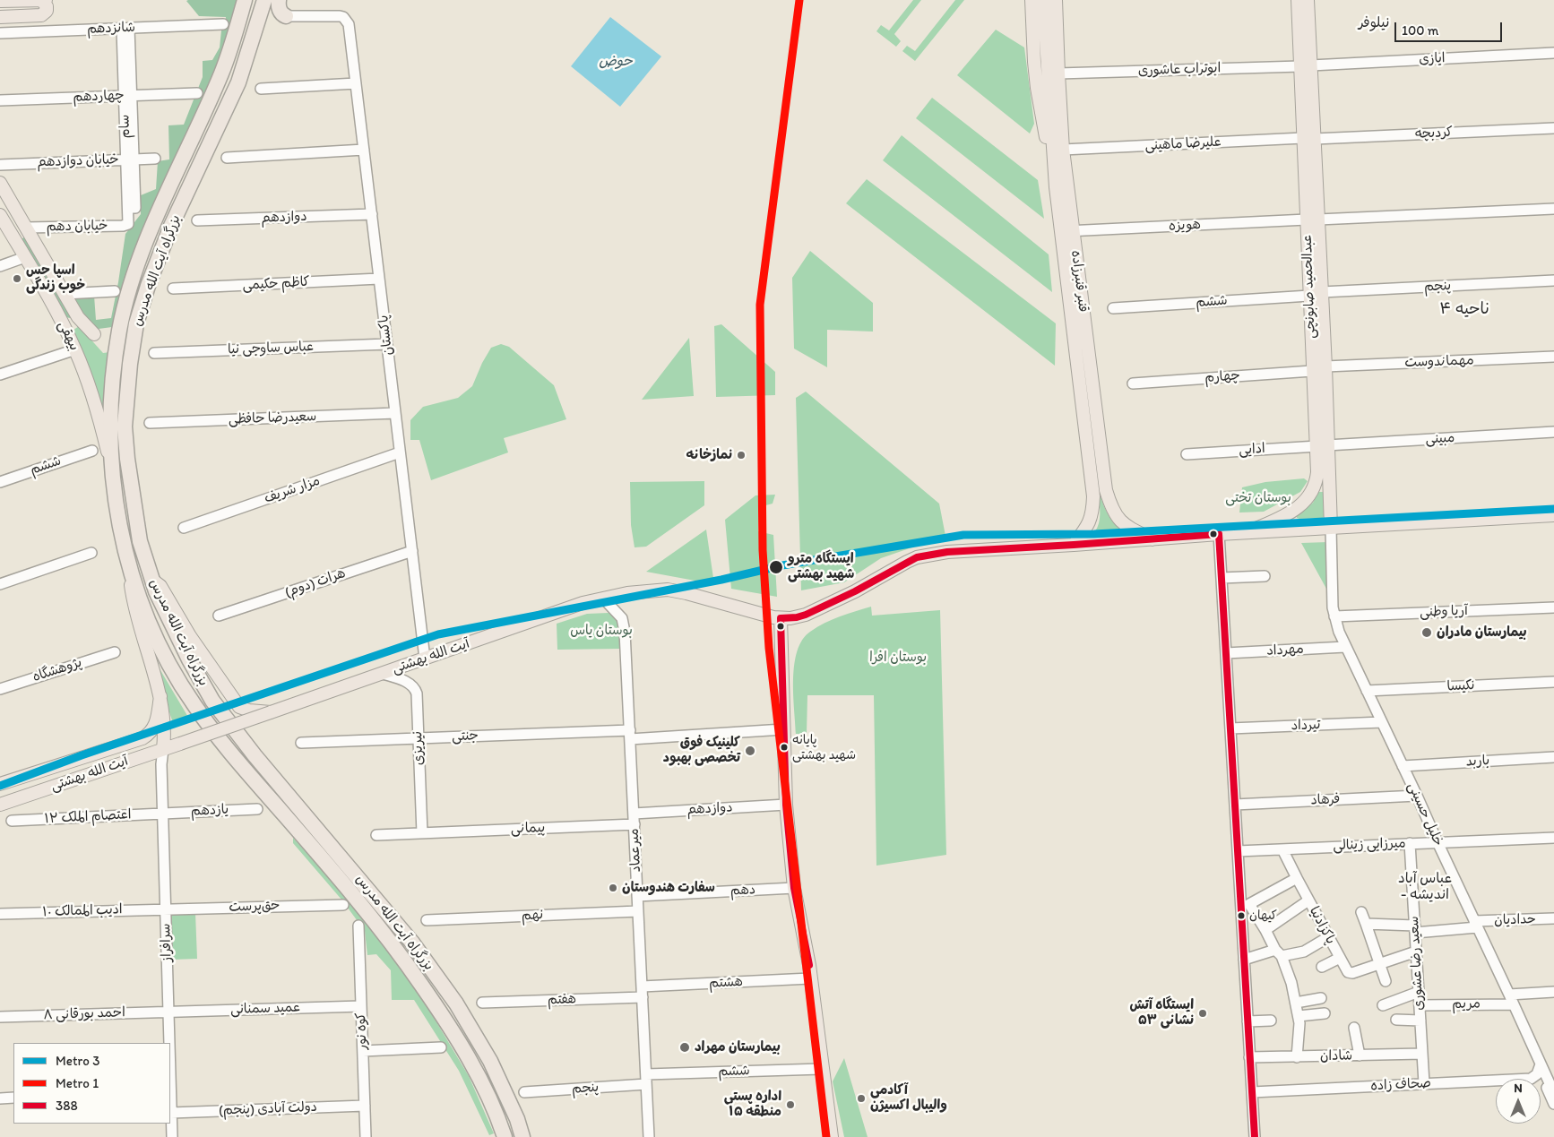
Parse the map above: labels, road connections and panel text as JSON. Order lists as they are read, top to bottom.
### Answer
{
  "streets": {
    "highway": ["بزرگراه آیت الله مدرس"],
    "main road": [
      "قنبر قنبرزاده",
      "عبدالحمید صابونچی",
      "بیهقی",
      "آیت الله بهشتی"
    ],
    "street": [
      "شانزدهم",
      "ایازی",
      "ابوتراب عاشوری",
      "چهاردهم",
      "کردبچه",
      "علیرضا ماهینی",
      "خیابان دوازدهم",
      "دوازدهم",
      "هویزه",
      "خیابان دهم",
      "کاظم حکیمی",
      "پنجم",
      "ششم",
      "پاکستان",
      "عباس ساوجی نیا",
      "مهماندوست",
      "چهارم",
      "سعیدرضا حافظی",
      "مبینی",
      "ادایی",
      "مزار شریف",
      "هرات (دوم)",
      "آریا وطنی",
      "مهرداد",
      "پژوهشگاه",
      "نکیسا",
      "تیرداد",
      "جنتی",
      "نیریزی",
      "باربد",
      "فرهاد",
      "یازدهم",
      "خلیل حسینی",
      "اعتصام الملک ۱۲",
      "پیمانی",
      "میرزایی زینالی",
      "میرعماد",
      "دهم",
      "حق‌پرست",
      "ادیب الممالک ۱۰",
      "نهم",
      "حدادیان",
      "پاکزادنیا",
      "سرافراز",
      "سعید رضا عشوری",
      "هشتم",
      "هفتم",
      "مریم",
      "عمید سمنانی",
      "احمد بورقانی ۸",
      "کوه نور",
      "شادان",
      "صحاف زاده",
      "دولت آبادی (پنجم)"
    ]
  },
  "crossings": [
    ["ایازی", "ابوتراب عاشوری"],
    ["ایازی", "عبدالحمید صابونچی"],
    ["ابوتراب عاشوری", "قنبر قنبرزاده"],
    ["ابوتراب عاشوری", "عبدالحمید صابونچی"],
    ["کردبچه", "علیرضا ماهینی"],
    ["کردبچه", "عبدالحمید صابونچی"],
    ["علیرضا ماهینی", "قنبر قنبرزاده"],
    ["علیرضا ماهینی", "عبدالحمید صابونچی"],
    ["خیابان دوازدهم", "خیابان دهم"],
    ["دوازدهم", "پاکستان"],
    ["دوازدهم", "میرعماد"],
    ["هویزه", "قنبر قنبرزاده"],
    ["هویزه", "عبدالحمید صابونچی"],
    ["خیابان دهم", "بیهقی"],
    ["بزرگراه آیت الله مدرس", "بیهقی"],
    ["قنبر قنبرزاده", "آیت الله بهشتی"],
    ["کاظم حکیمی", "پاکستان"],
    ["عبدالحمید صابونچی", "پنجم"],
    ["عبدالحمید صابونچی", "ششم"],
    ["عبدالحمید صابونچی", "مهماندوست"],
    ["عبدالحمید صابونچی", "چهارم"],
    ["عبدالحمید صابونچی", "مبینی"],
    ["عبدالحمید صابونچی", "ادایی"],
    ["عبدالحمید صابونچی", "آیت الله بهشتی"],
    ["عبدالحمید صابونچی", "خلیل حسینی"],
    ["پنجم", "ششم"],
    ["پنجم", "میرعماد"],
    ["ششم", "میرعماد"],
    ["پاکستان", "عباس ساوجی نیا"],
    ["پاکستان", "سعیدرضا حافظی"],
    ["پاکستان", "مزار شریف"],
    ["پاکستان", "هرات (دوم)"],
    ["پاکستان", "آیت الله بهشتی"],
    ["مبینی", "ادایی"],
    ["آریا وطنی", "خلیل حسینی"],
    ["مهرداد", "خلیل حسینی"],
    ["آیت الله بهشتی", "نیریزی"],
    ["آیت الله بهشتی", "خلیل حسینی"],
    ["آیت الله بهشتی", "میرعماد"],
    ["آیت الله بهشتی", "سرافراز"],
    ["نکیسا", "خلیل حسینی"],
    ["تیرداد", "خلیل حسینی"],
    ["جنتی", "نیریزی"],
    ["جنتی", "میرعماد"],
    ["نیریزی", "پیمانی"],
    ["باربد", "خلیل حسینی"],
    ["فرهاد", "خلیل حسینی"],
    ["یازدهم", "اعتصام الملک ۱۲"],
    ["یازدهم", "سرافراز"],
    ["خلیل حسینی", "میرزایی زینالی"],
    ["خلیل حسینی", "حدادیان"],
    ["خلیل حسینی", "مریم"],
    ["اعتصام الملک ۱۲", "سرافراز"],
    ["پیمانی", "میرعماد"],
    ["میرزایی زینالی", "پاکزادنیا"],
    ["میرزایی زینالی", "سعید رضا عشوری"],
    ["میرعماد", "دهم"],
    ["میرعماد", "نهم"],
    ["میرعماد", "هشتم"],
    ["میرعماد", "هفتم"],
    ["حق‌پرست", "ادیب الممالک ۱۰"],
    ["حق‌پرست", "سرافراز"],
    ["ادیب الممالک ۱۰", "سرافراز"],
    ["حدادیان", "سعید رضا عشوری"],
    ["سرافراز", "عمید سمنانی"],
    ["سرافراز", "احمد بورقانی ۸"],
    ["سرافراز", "دولت آبادی (پنجم)"],
    ["سعید رضا عشوری", "مریم"],
    ["سعید رضا عشوری", "شادان"],
    ["سعید رضا عشوری", "صحاف زاده"],
    ["عمید سمنانی", "احمد بورقانی ۸"],
    ["عمید سمنانی", "کوه نور"],
    ["کوه نور", "دولت آبادی (پنجم)"]
  ],
  "districts": ["نیلوفر", "ناحیه ۴", "عباس آباد - اندیشه"],
  "water": ["حوض"],
  "parks": ["بوستان تختی", "بوستان یاس", "بوستان افرا"],
  "places": [
    "اسپا حس خوب زندگی",
    "نمازخانه",
    "ایستگاه مترو شهید بهشتی",
    "بیمارستان مادران",
    "پایانه شهید بهشتی",
    "کلینیک فوق تخصصی بهبود",
    "سفارت هندوستان",
    "کیهان",
    "ایستگاه آتش نشانی ۵۳",
    "بیمارستان مهراد",
    "آکادمی والیبال اکسیژن",
    "اداره پستی منطقه ۱۵"
  ],
  "lines": ["metro line 1", "metro line 3", "transit line 388"],
  "legend": ["Metro 3", "Metro 1", "388"],
  "scale_bar": "100 m",
  "north": "top"
}
